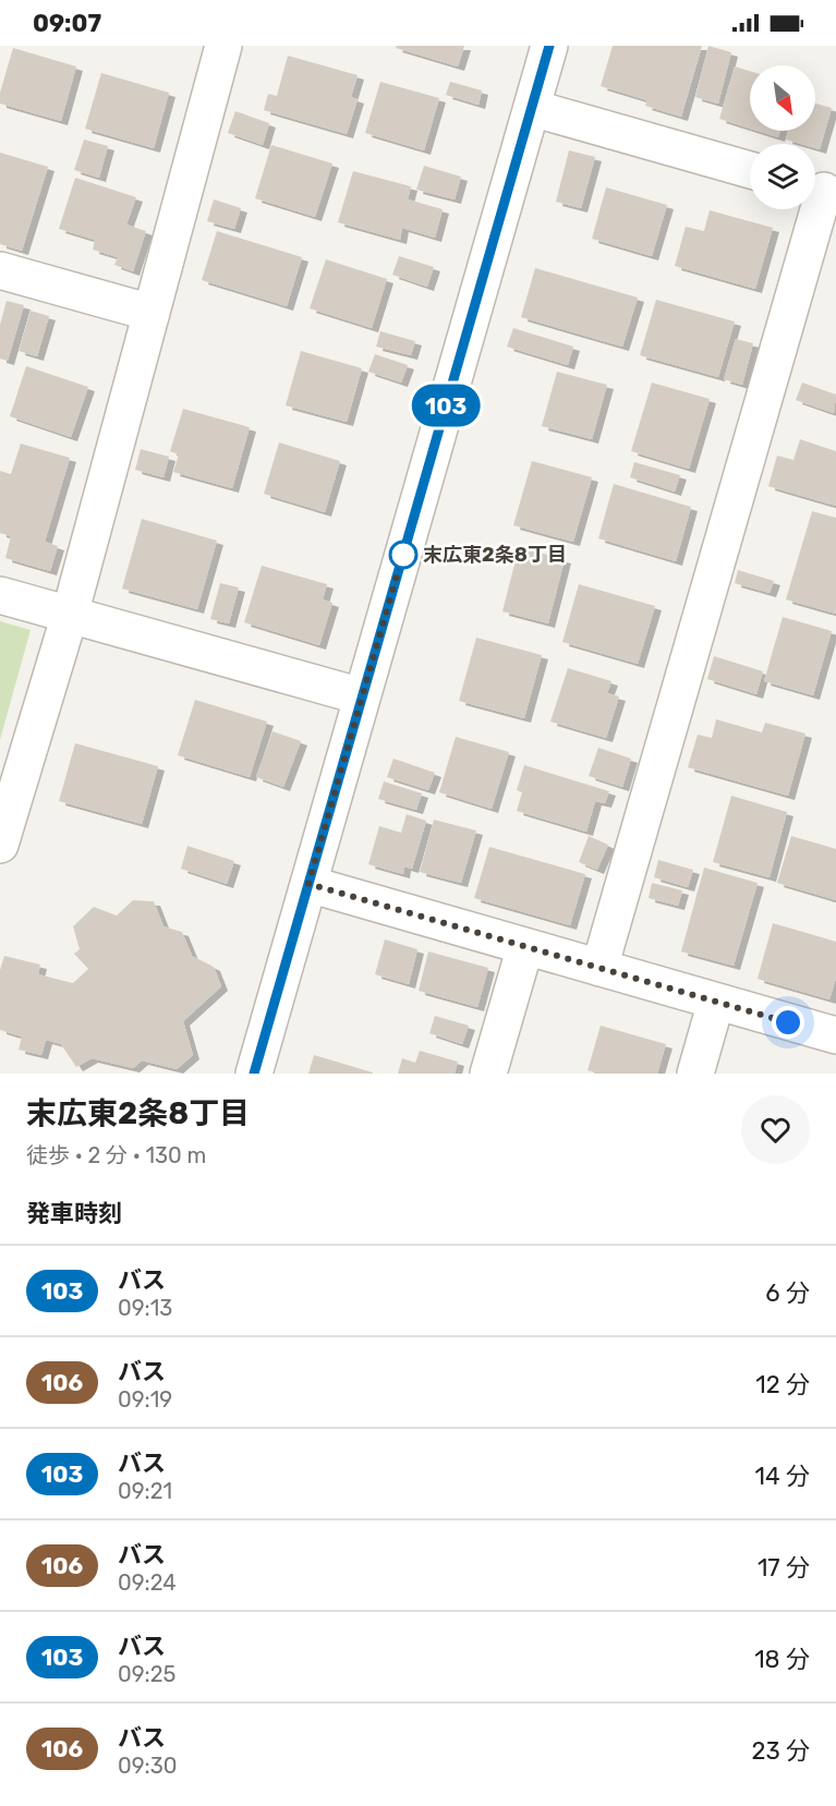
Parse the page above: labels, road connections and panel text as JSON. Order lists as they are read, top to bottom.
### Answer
{
  "places": ["末広東2条8丁目"],
  "lines": ["bus line 103"],
  "north": "bottom right",
  "page": {
    "status": "09:07",
    "on_map": "103",
    "heading": [
      ["末広東2条8丁目", "徒歩 · 2 分 · 130 m"],
      "発車時刻"
    ],
    "list": [
      {
        "mark": "103",
        "name": "バス",
        "note": "09:13",
        "value": "6 分"
      },
      {
        "mark": "106",
        "name": "バス",
        "note": "09:19",
        "value": "12 分"
      },
      {
        "mark": "103",
        "name": "バス",
        "note": "09:21",
        "value": "14 分"
      },
      {
        "mark": "106",
        "name": "バス",
        "note": "09:24",
        "value": "17 分"
      },
      {
        "mark": "103",
        "name": "バス",
        "note": "09:25",
        "value": "18 分"
      },
      {
        "mark": "106",
        "name": "バス",
        "note": "09:30",
        "value": "23 分"
      }
    ]
  }
}
